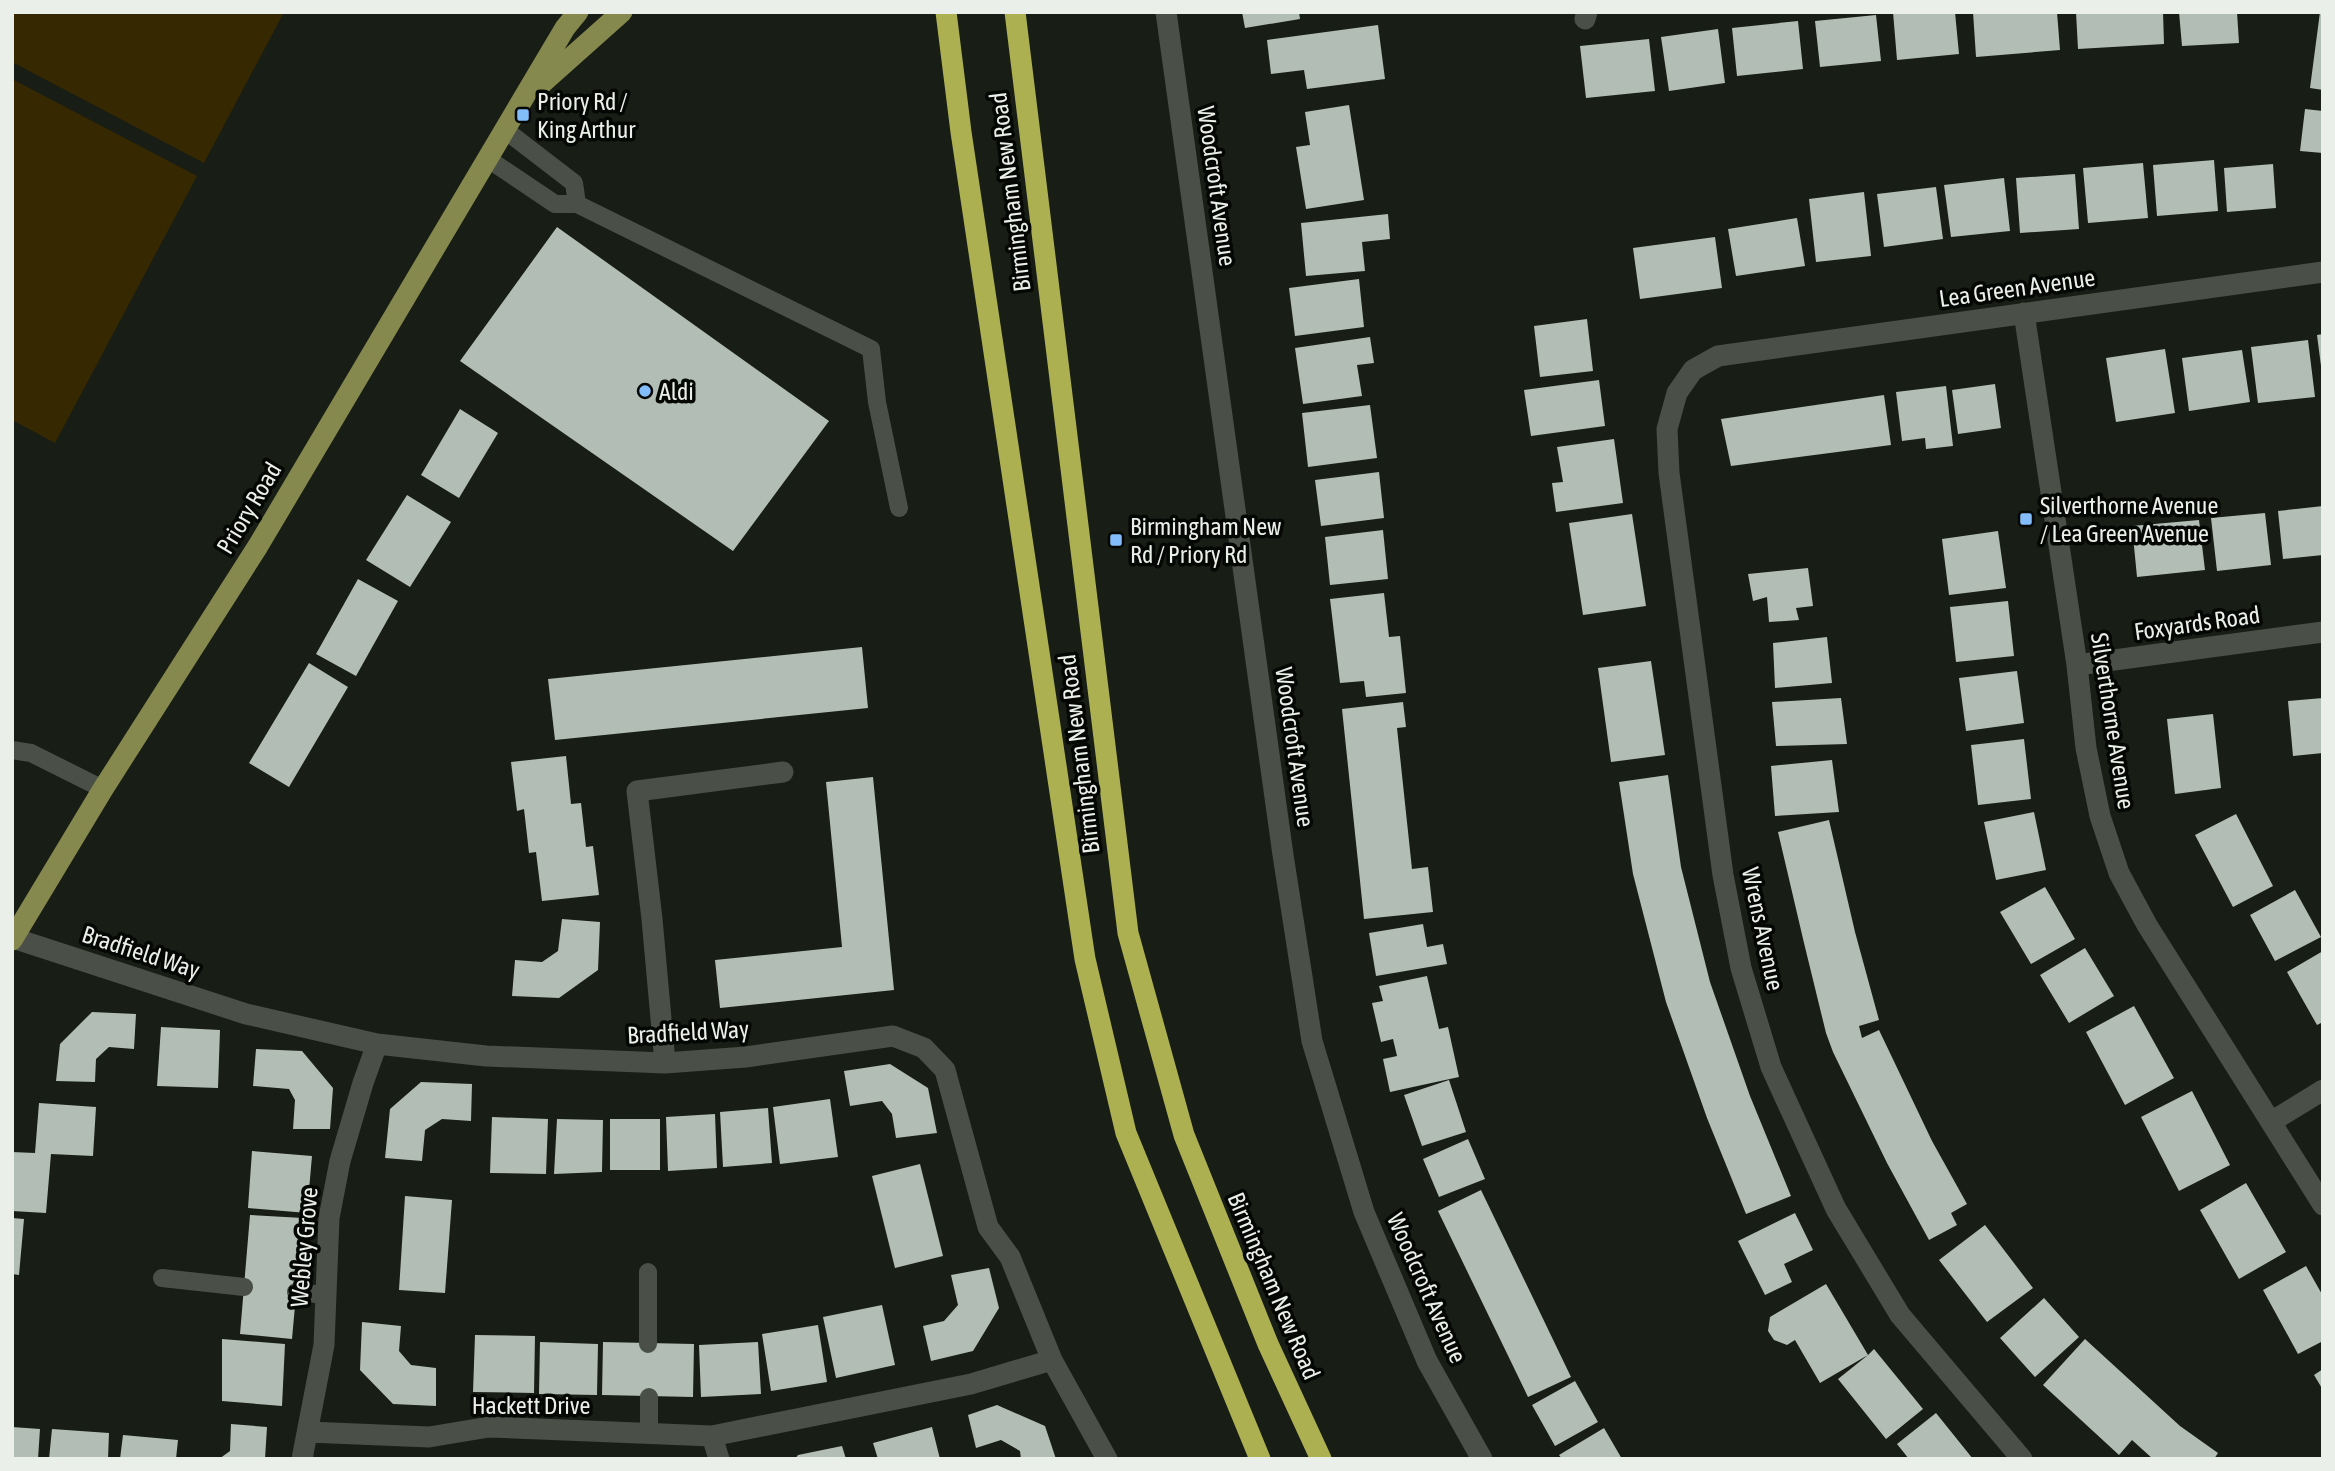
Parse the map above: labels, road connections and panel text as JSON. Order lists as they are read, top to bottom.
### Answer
{
  "streets": {
    "highway": ["Birmingham New Road"],
    "main road": ["Priory Road"],
    "street": [
      "Woodcroft Avenue",
      "Lea Green Avenue",
      "Foxyards Road",
      "Silverthorne Avenue",
      "Wrens Avenue",
      "Bradfield Way",
      "Webley Grove",
      "Hackett Drive"
    ]
  },
  "crossings": [
    ["Lea Green Avenue", "Silverthorne Avenue"],
    ["Lea Green Avenue", "Wrens Avenue"],
    ["Priory Road", "Bradfield Way"],
    ["Foxyards Road", "Silverthorne Avenue"],
    ["Bradfield Way", "Webley Grove"],
    ["Bradfield Way", "Hackett Drive"],
    ["Webley Grove", "Hackett Drive"]
  ],
  "places": {
    "transit": ["Priory Rd / King Arthur", "Silverthorne Avenue / Lea Green Avenue", "Birmingham New Rd / Priory Rd"],
    "other": ["Aldi"]
  }
}
